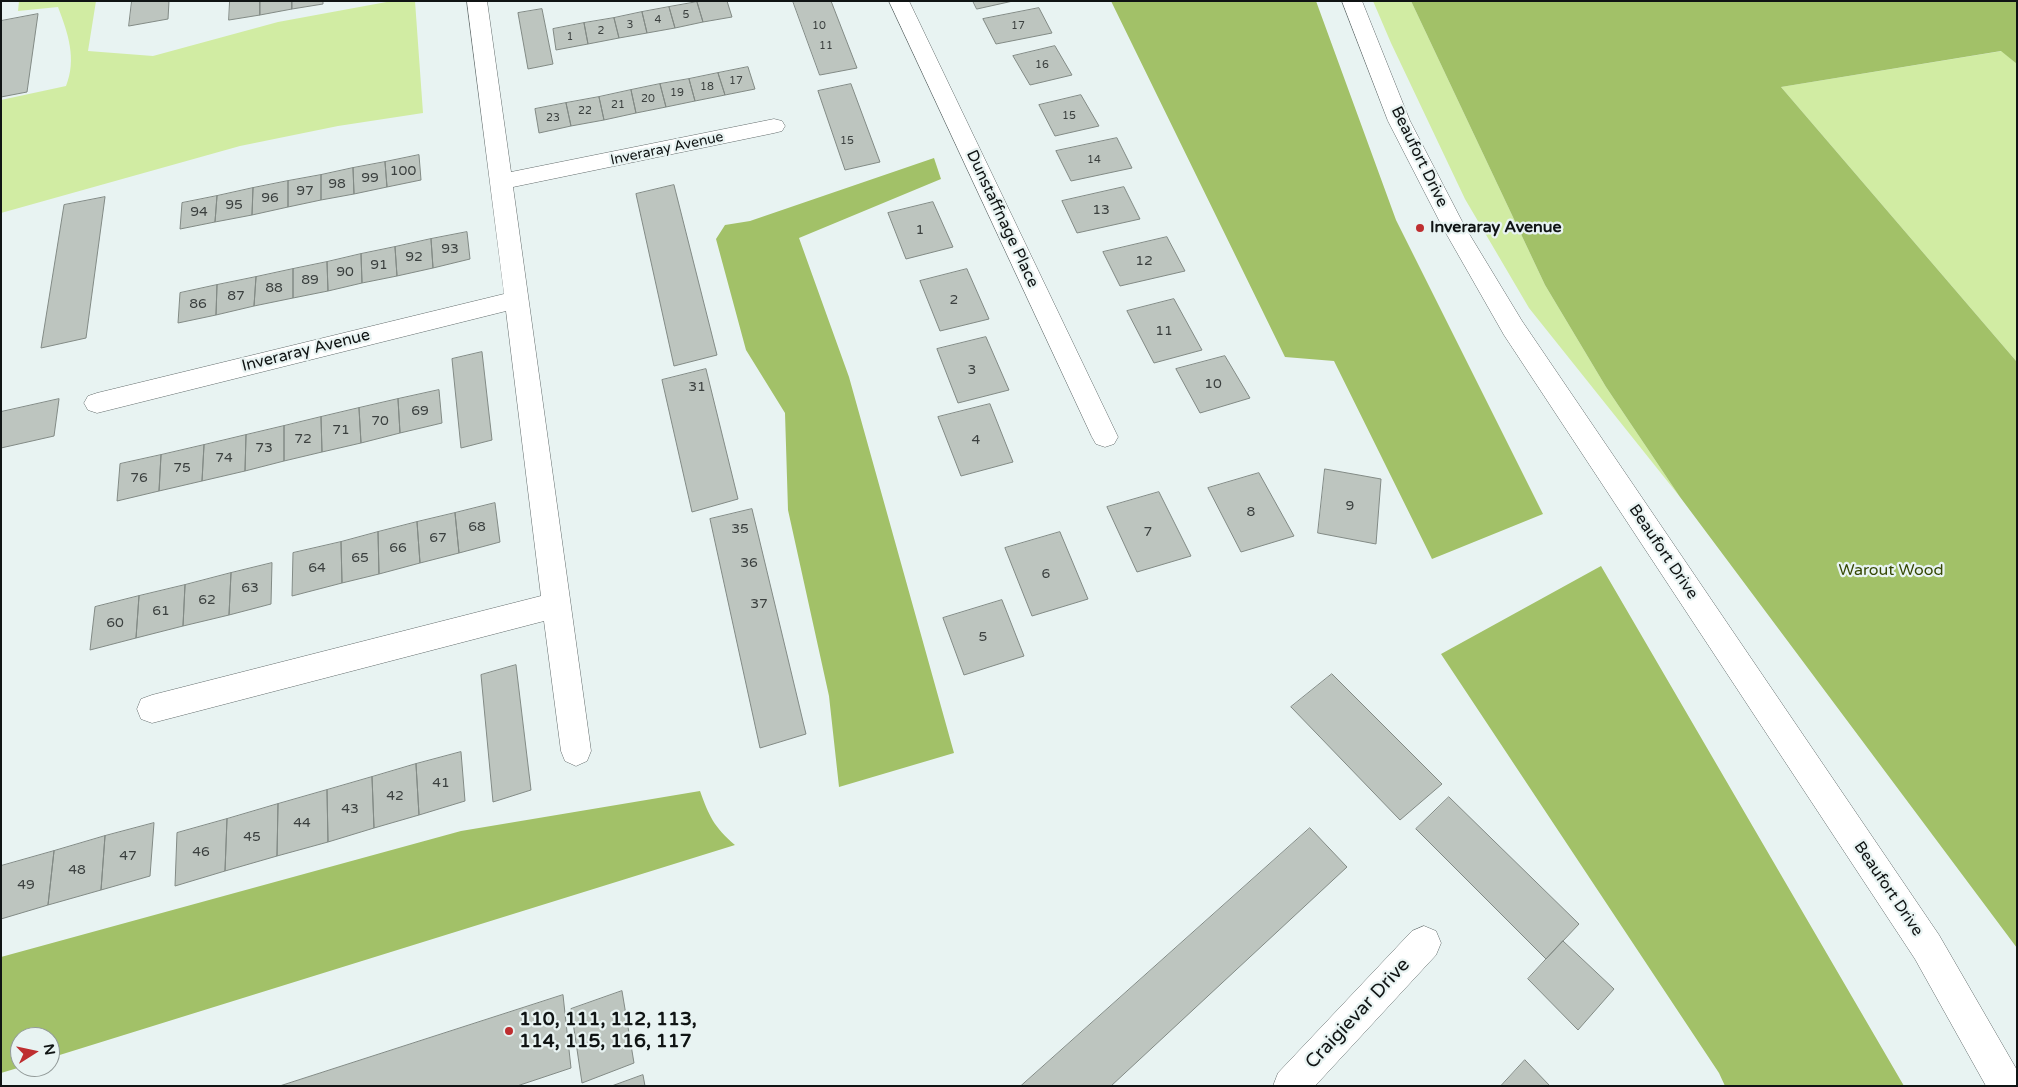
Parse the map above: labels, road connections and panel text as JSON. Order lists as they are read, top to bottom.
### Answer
{
  "streets": {
    "street": [
      "Inveraray Avenue",
      "Beaufort Drive",
      "Dunstaffnage Place",
      "Craigievar Drive"
    ]
  },
  "parks": ["Warout Wood"],
  "places": ["Inveraray Avenue", "110, 111, 112, 113, 114, 115, 116, 117"],
  "house_numbers": [
    "5",
    "4",
    "3",
    "10",
    "17",
    "2",
    "1",
    "11",
    "16",
    "17",
    "18",
    "19",
    "20",
    "21",
    "22",
    "15",
    "23",
    "15",
    "14",
    "100",
    "99",
    "98",
    "97",
    "96",
    "95",
    "13",
    "94",
    "1",
    "93",
    "92",
    "12",
    "91",
    "90",
    "89",
    "88",
    "87",
    "2",
    "86",
    "11",
    "3",
    "10",
    "31",
    "69",
    "70",
    "71",
    "72",
    "4",
    "73",
    "74",
    "75",
    "76",
    "9",
    "8",
    "68",
    "35",
    "7",
    "67",
    "66",
    "65",
    "36",
    "64",
    "6",
    "63",
    "62",
    "37",
    "61",
    "60",
    "5",
    "41",
    "42",
    "43",
    "44",
    "45",
    "46",
    "47",
    "48",
    "49"
  ],
  "north": "right"
}
